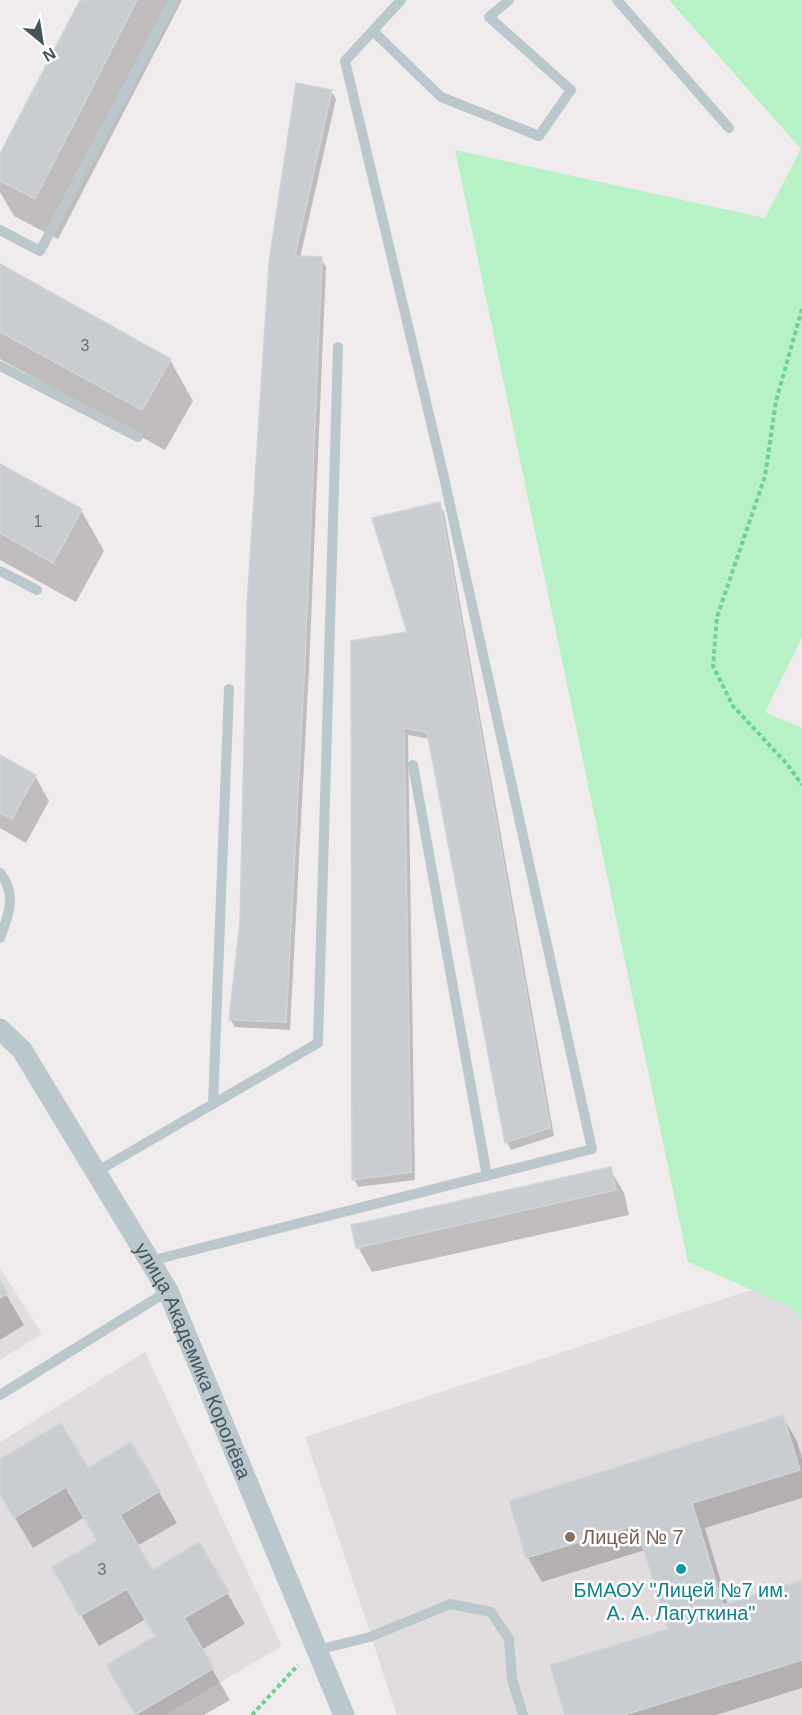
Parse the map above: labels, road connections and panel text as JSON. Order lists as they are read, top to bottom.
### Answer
{
  "streets": {
    "street": ["улица Академика Королёва"]
  },
  "places": ["Лицей № 7", "БМАОУ \"Лицей №7 им. А. А. Лагуткина\""],
  "house_numbers": ["3", "1", "3"],
  "north": "bottom right"
}
